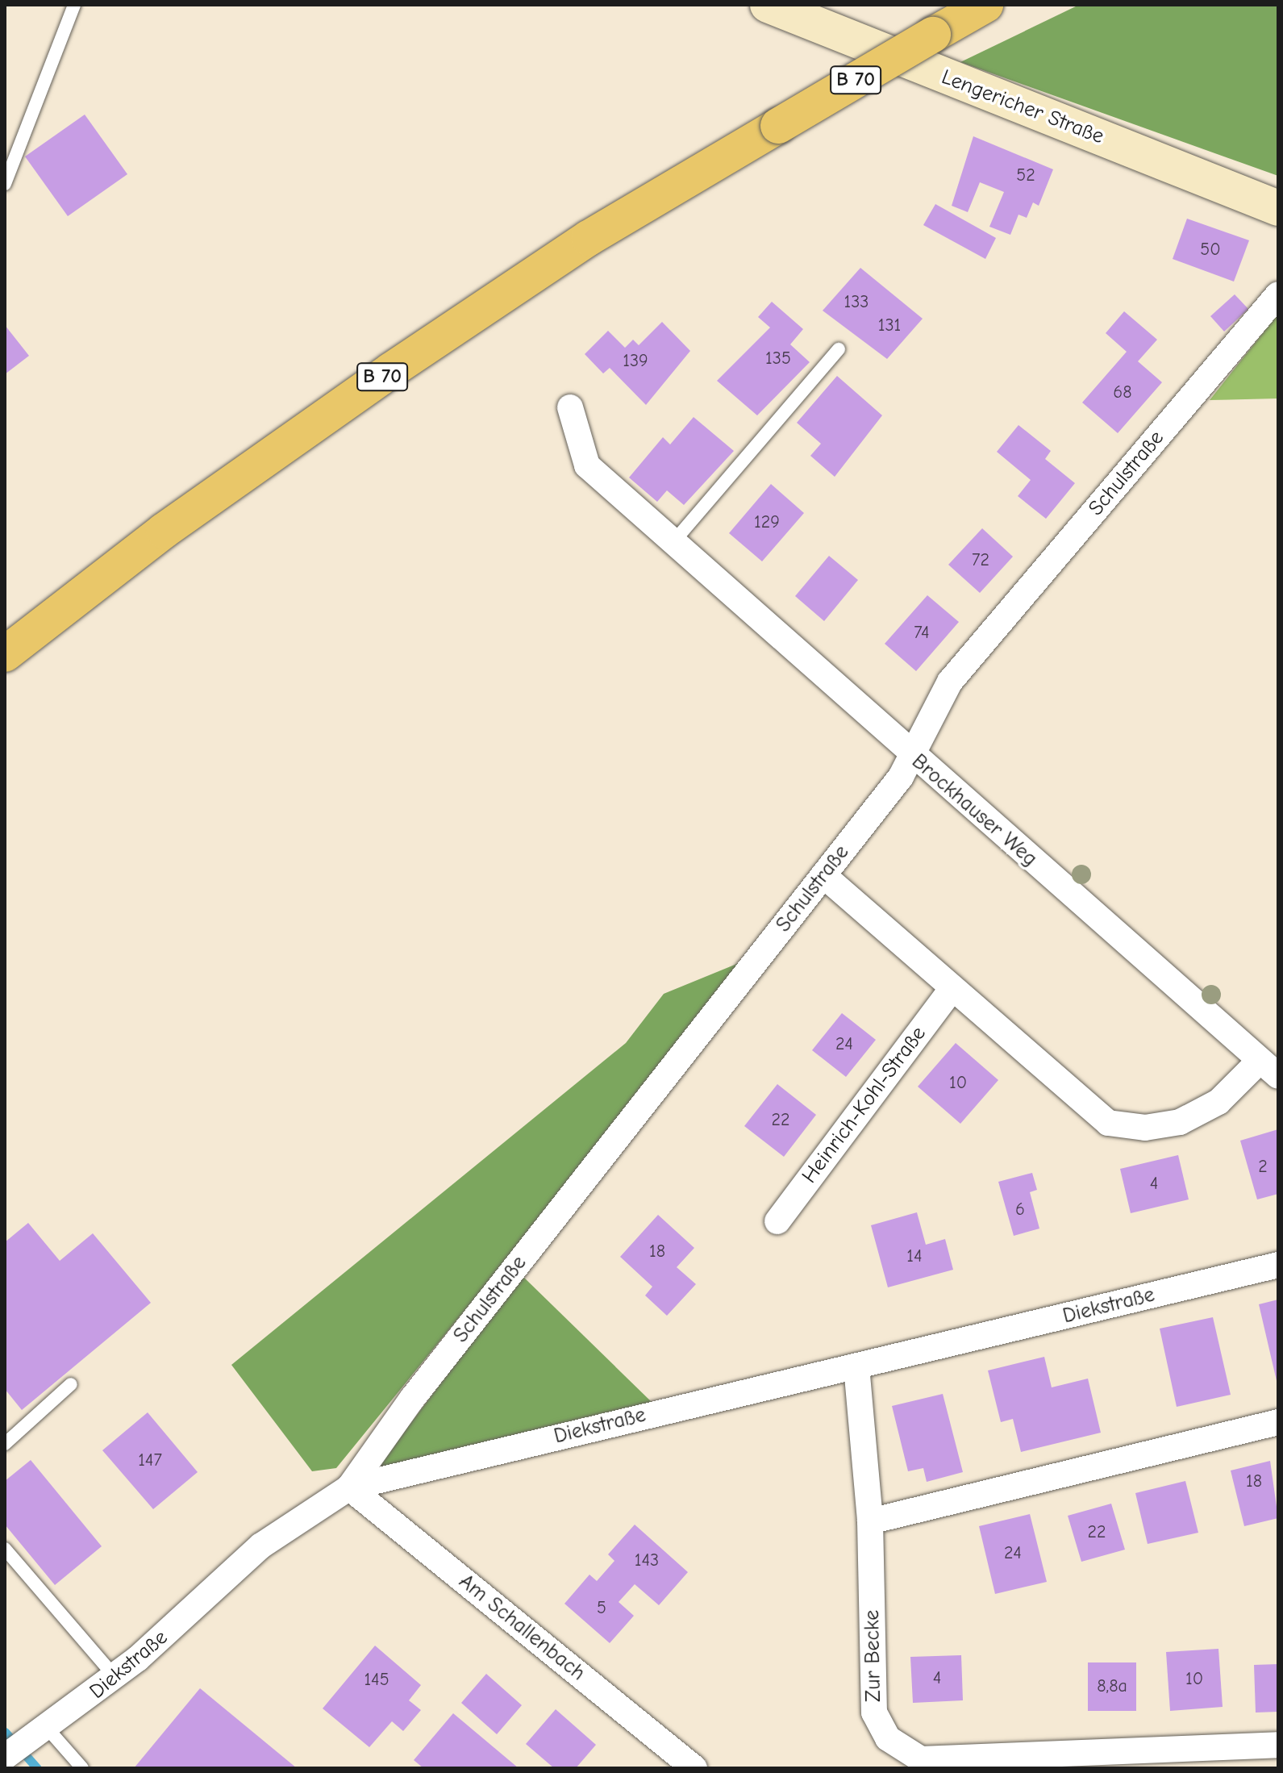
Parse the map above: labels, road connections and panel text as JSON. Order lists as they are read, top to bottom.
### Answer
{
  "streets": {
    "main road": ["B 70", "Lengericher Straße"],
    "street": [
      "Schulstraße",
      "Brockhauser Weg",
      "Heinrich-Kohl-Straße",
      "Diekstraße",
      "Am Schallenbach",
      "Zur Becke"
    ]
  },
  "crossings": [
    ["Schulstraße", "Brockhauser Weg"],
    ["Schulstraße", "Diekstraße"],
    ["Schulstraße", "Am Schallenbach"],
    ["Diekstraße", "Am Schallenbach"],
    ["Diekstraße", "Zur Becke"]
  ],
  "house_numbers": [
    "52",
    "50",
    "133",
    "131",
    "135",
    "139",
    "68",
    "129",
    "72",
    "74",
    "24",
    "10",
    "22",
    "2",
    "4",
    "6",
    "18",
    "14",
    "147",
    "18",
    "22",
    "24",
    "143",
    "5",
    "4",
    "10",
    "145",
    "8,8a"
  ]
}
